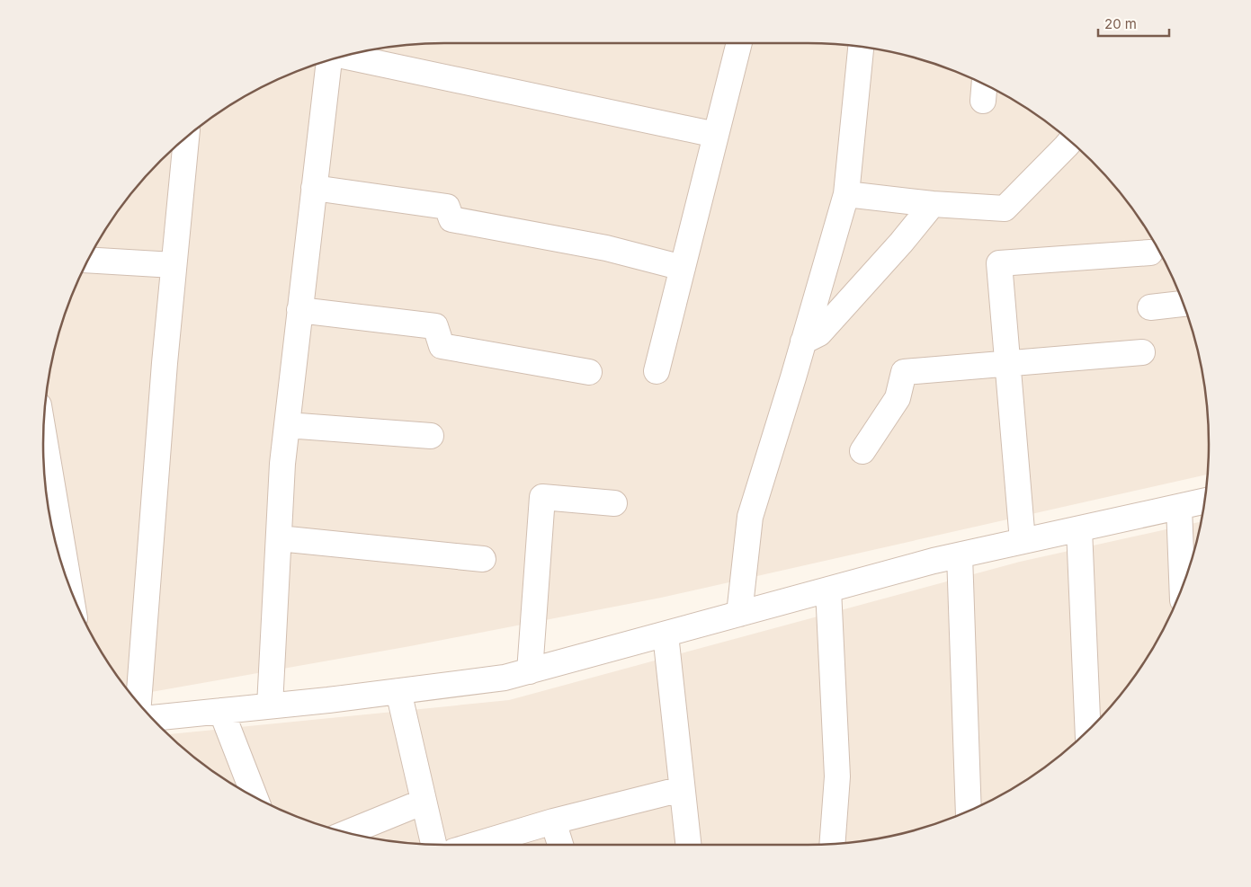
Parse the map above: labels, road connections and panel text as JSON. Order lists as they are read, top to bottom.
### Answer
{
  "scale_bar": "20 m"
}
